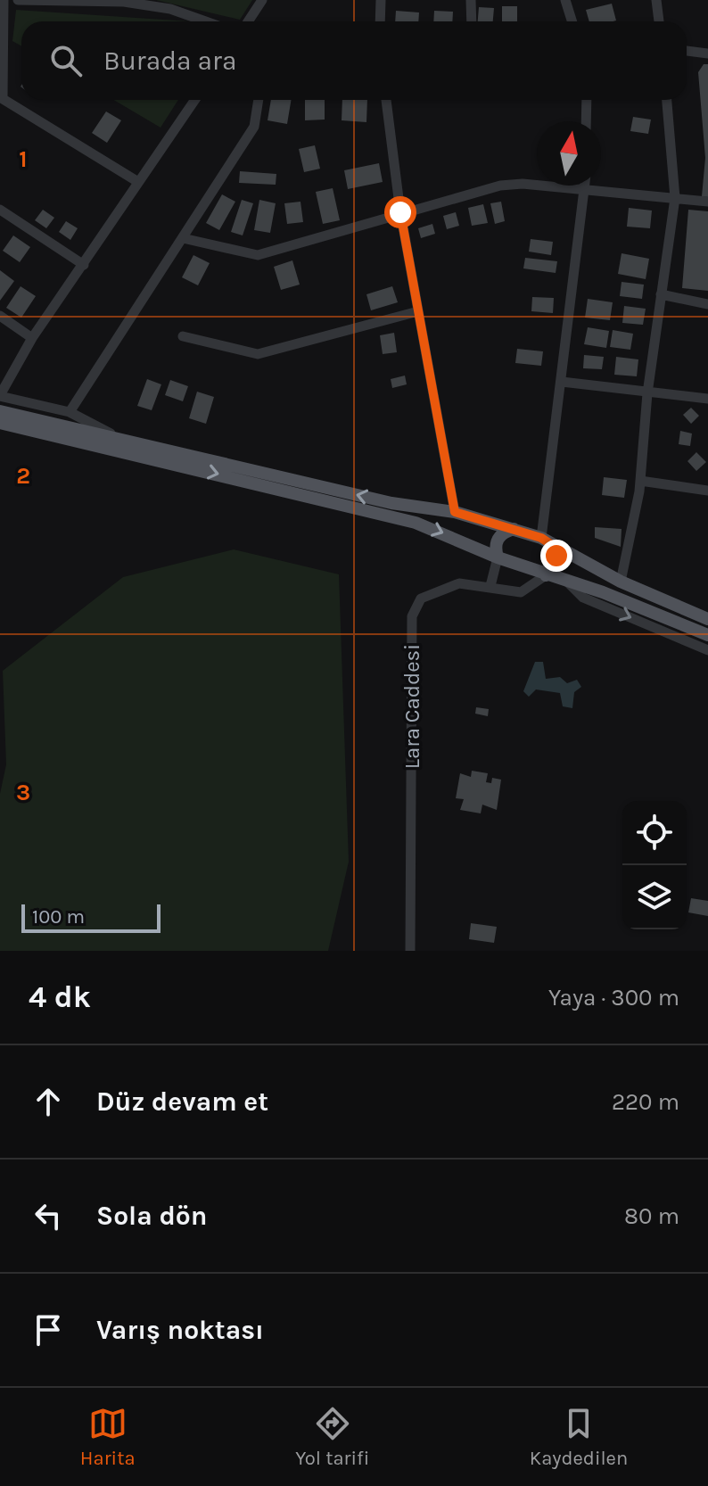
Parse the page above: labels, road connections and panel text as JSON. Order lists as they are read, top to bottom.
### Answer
{
  "streets": {
    "street": ["Lara Caddesi"]
  },
  "scale_bar": "100 m",
  "north": "top",
  "page": {
    "search": "Burada ara",
    "scale": "100 m",
    "heading": ["4 dk", "Yaya · 300 m"],
    "list": [
      ["Düz devam et", "220 m"],
      ["Sola dön", "80 m"],
      "Varış noktası"
    ],
    "nav": ["Harita", "Yol tarifi", "Kaydedilen"]
  },
  "grid": {
    "rows": ["1", "2", "3"]
  }
}
